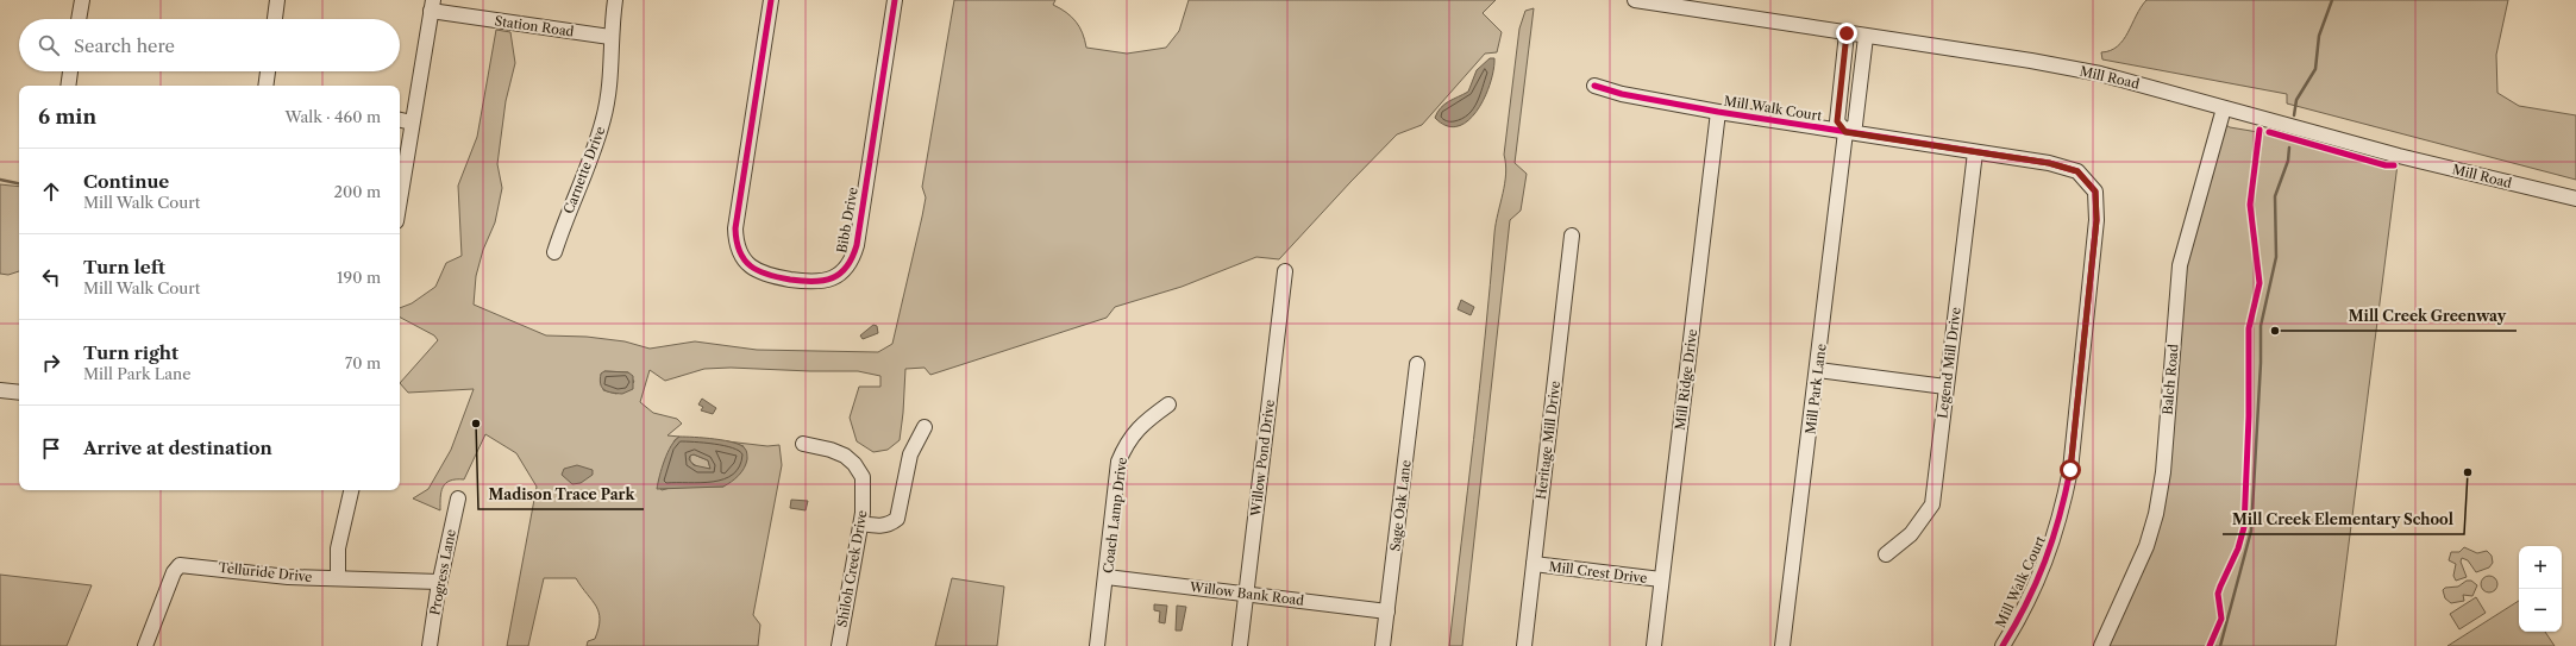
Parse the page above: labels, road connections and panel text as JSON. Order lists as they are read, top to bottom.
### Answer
{
  "streets": {
    "street": [
      "Station Road",
      "Mill Road",
      "Mill Walk Court",
      "Carnette Drive",
      "Bibb Drive",
      "Legend Mill Drive",
      "Mill Ridge Drive",
      "Balch Road",
      "Mill Park Lane",
      "Heritage Mill Drive",
      "Willow Pond Drive",
      "Sage Oak Lane",
      "Coach Lamp Drive",
      "Shiloh Creek Drive",
      "Telluride Drive",
      "Progress Lane",
      "Mill Crest Drive",
      "Willow Bank Road"
    ]
  },
  "crossings": [
    ["Station Road", "Carnette Drive"],
    ["Mill Road", "Balch Road"],
    ["Mill Road", "Mill Park Lane"],
    ["Mill Walk Court", "Legend Mill Drive"],
    ["Mill Walk Court", "Mill Ridge Drive"],
    ["Mill Walk Court", "Mill Park Lane"],
    ["Mill Ridge Drive", "Mill Crest Drive"],
    ["Heritage Mill Drive", "Mill Crest Drive"],
    ["Willow Pond Drive", "Willow Bank Road"],
    ["Sage Oak Lane", "Willow Bank Road"],
    ["Coach Lamp Drive", "Willow Bank Road"],
    ["Telluride Drive", "Progress Lane"]
  ],
  "places": ["Mill Creek Greenway", "Madison Trace Park", "Mill Creek Elementary School"],
  "page": {
    "search": "Search here",
    "heading": ["6 min", "Walk · 460 m"],
    "list": [
      ["Continue", "Mill Walk Court", "200 m"],
      ["Turn left", "Mill Walk Court", "190 m"],
      ["Turn right", "Mill Park Lane", "70 m"],
      "Arrive at destination"
    ],
    "map_buttons": ["+", "−"]
  }
}
